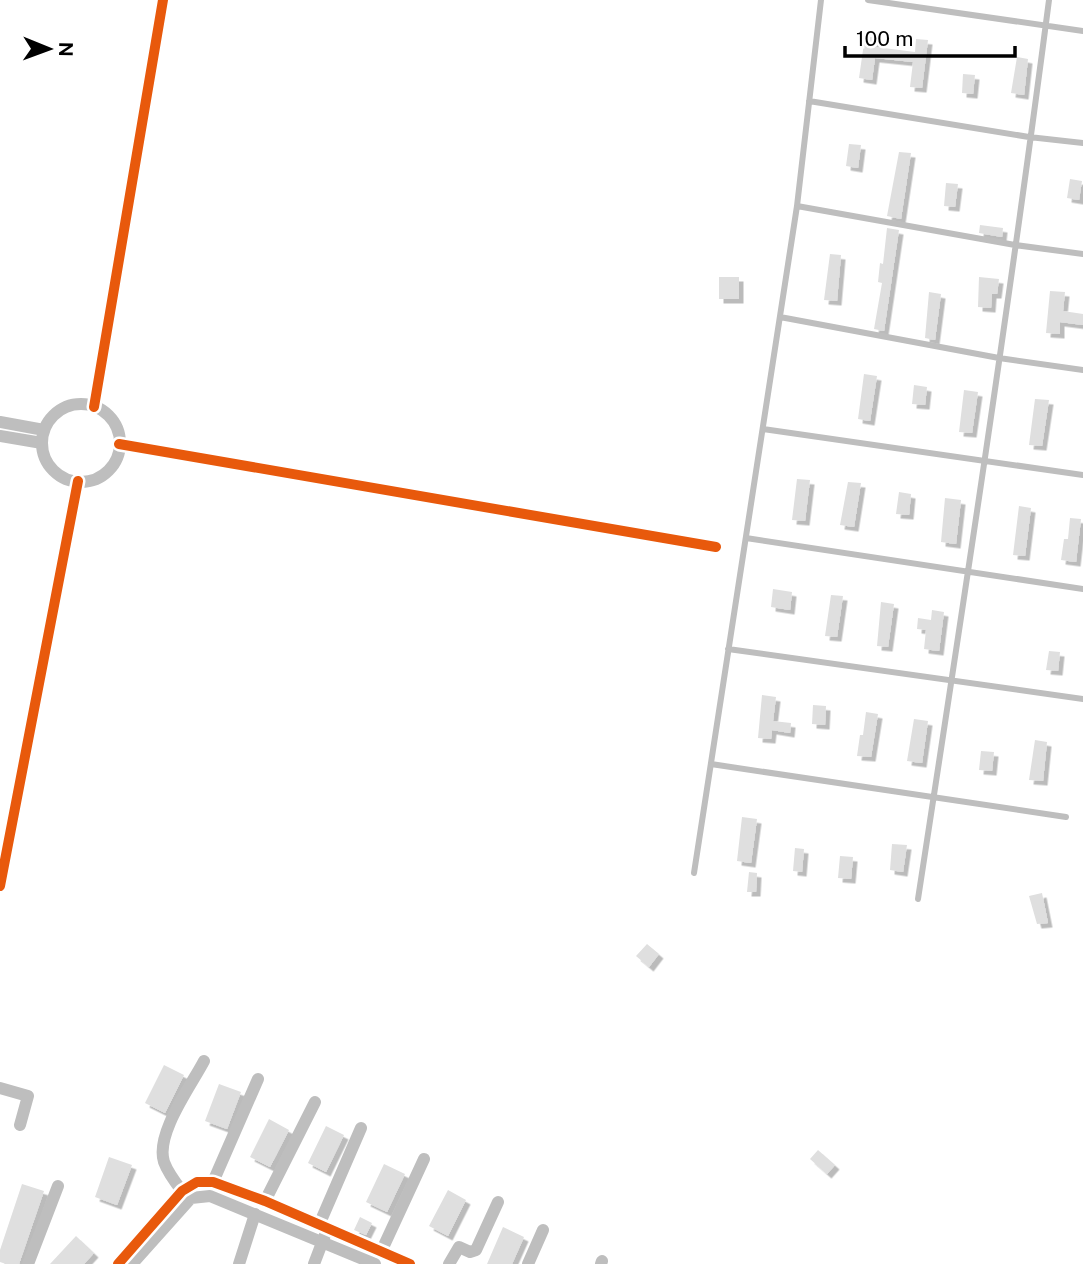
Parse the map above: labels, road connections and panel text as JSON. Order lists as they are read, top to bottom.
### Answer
{
  "scale_bar": "100 m",
  "north": "right"
}
